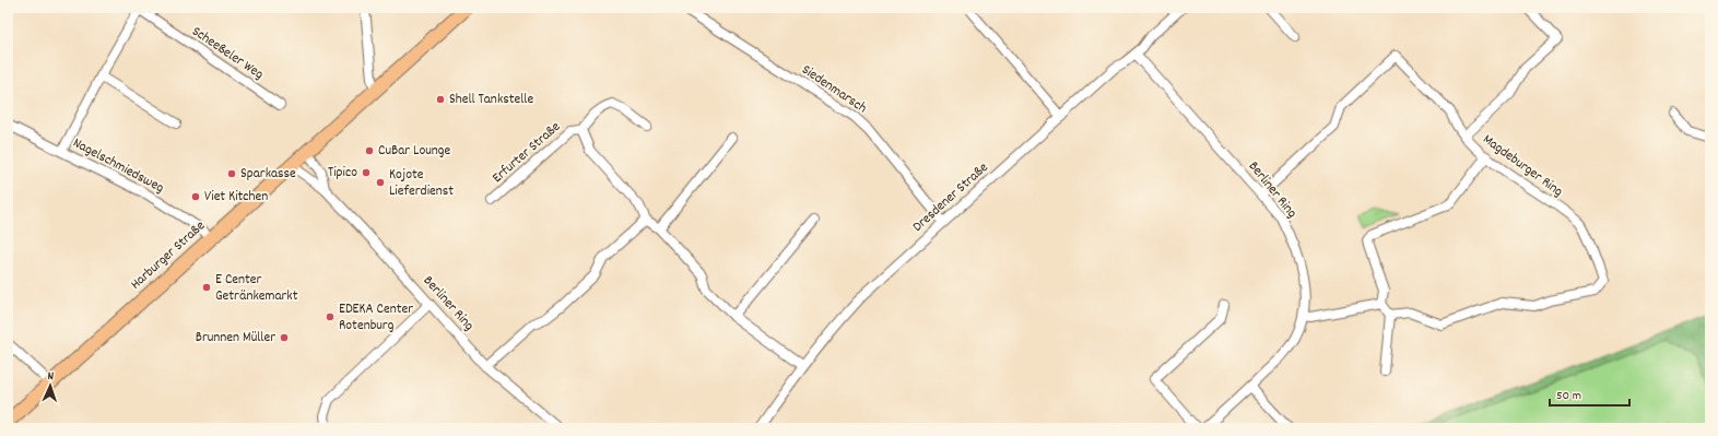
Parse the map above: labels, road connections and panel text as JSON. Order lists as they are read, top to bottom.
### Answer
{
  "streets": {
    "main road": ["Harburger Straße"],
    "street": [
      "Scheeßeler Weg",
      "Siedenmarsch",
      "Erfurter Straße",
      "Nagelschmiedsweg",
      "Magdeburger Ring",
      "Berliner Ring",
      "Dresdener Straße"
    ]
  },
  "crossings": [
    ["Scheeßeler Weg", "Nagelschmiedsweg"],
    ["Siedenmarsch", "Dresdener Straße"],
    ["Nagelschmiedsweg", "Harburger Straße"],
    ["Magdeburger Ring", "Berliner Ring"],
    ["Berliner Ring", "Dresdener Straße"],
    ["Berliner Ring", "Harburger Straße"]
  ],
  "places": [
    "Shell Tankstelle",
    "CuBar Lounge",
    "Tipico",
    "Sparkasse",
    "Kojote Lieferdienst",
    "Viet Kitchen",
    "E Center Getränkemarkt",
    "EDEKA Center Rotenburg",
    "Brunnen Müller"
  ],
  "scale_bar": "50 m",
  "north": "top"
}
